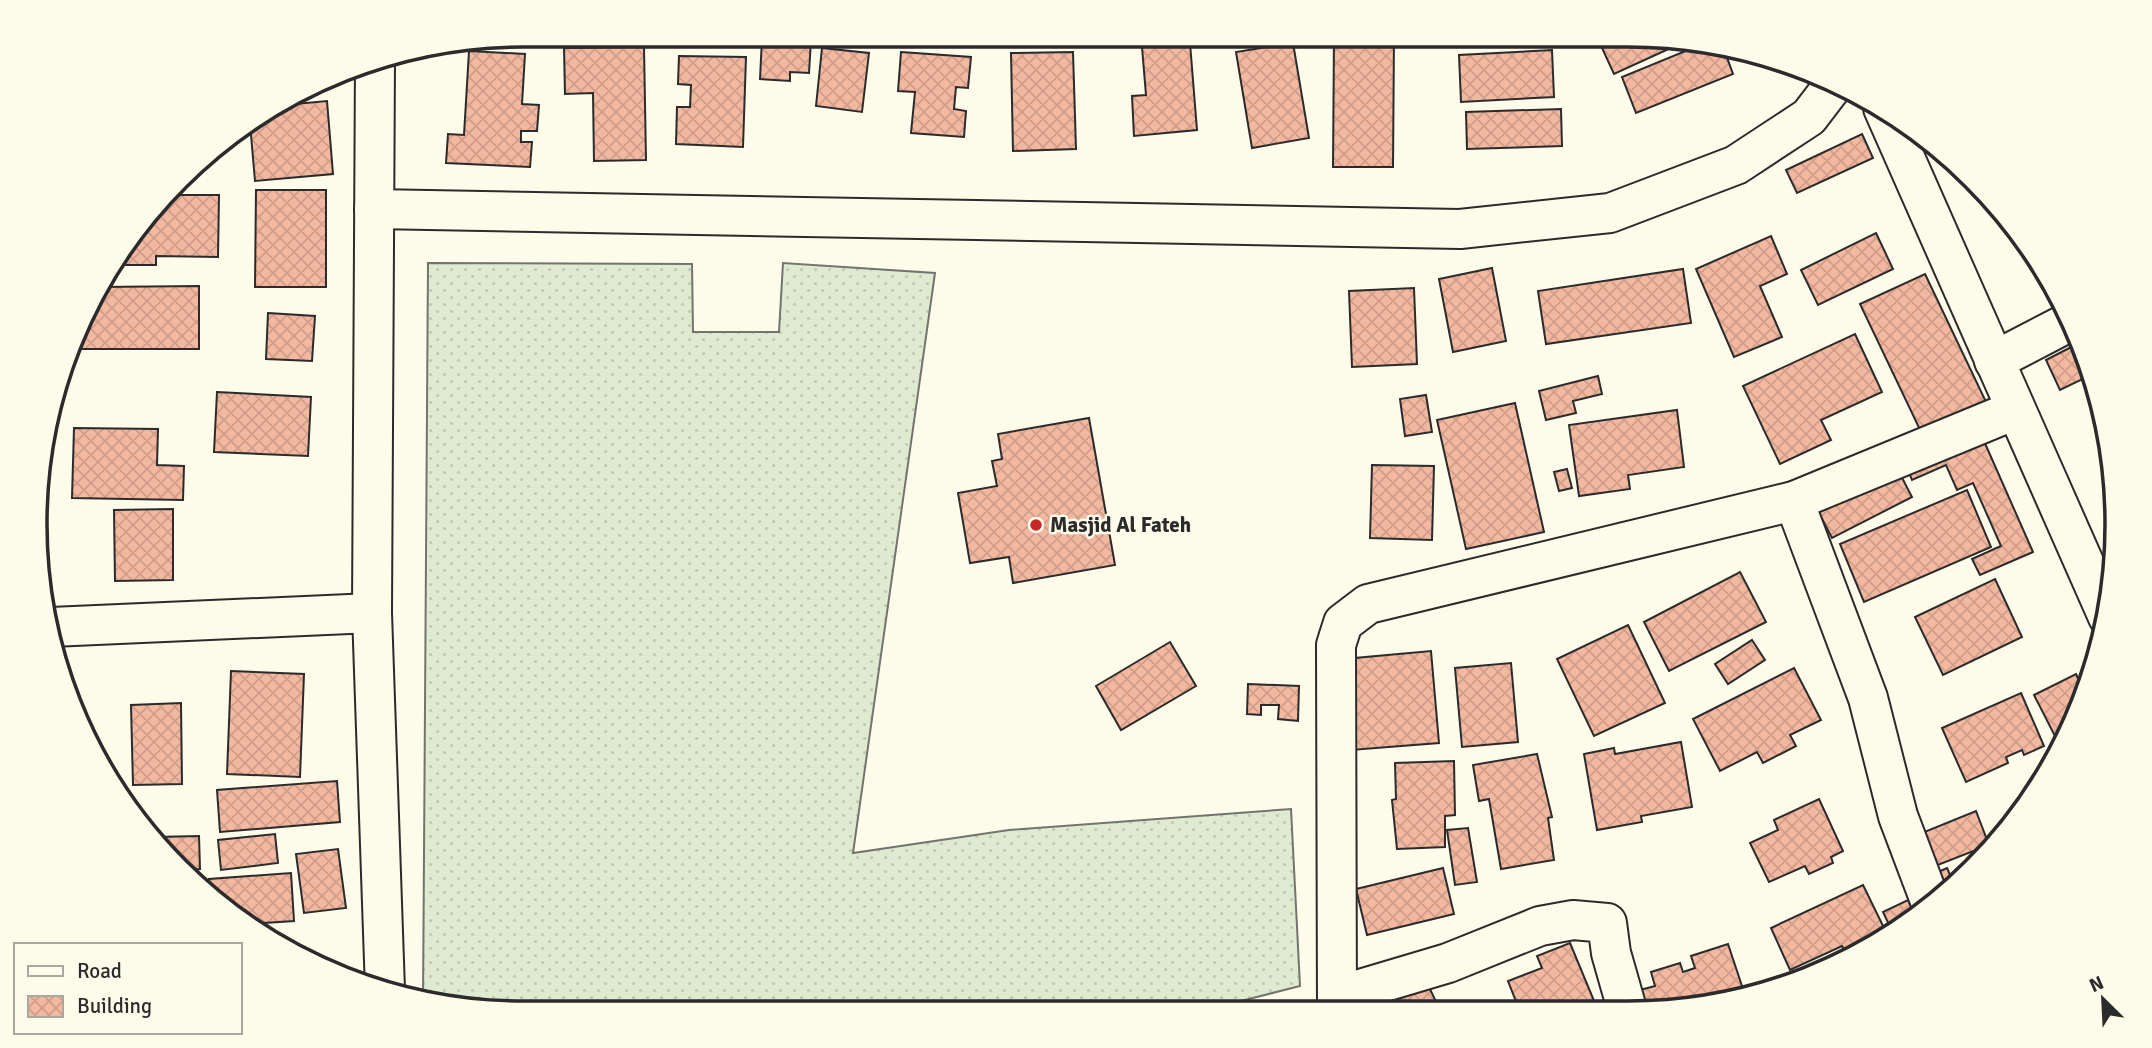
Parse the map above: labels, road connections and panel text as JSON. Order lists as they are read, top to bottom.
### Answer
{
  "places": ["Masjid Al Fateh"],
  "legend": ["Road", "Building"],
  "north": "top left"
}
